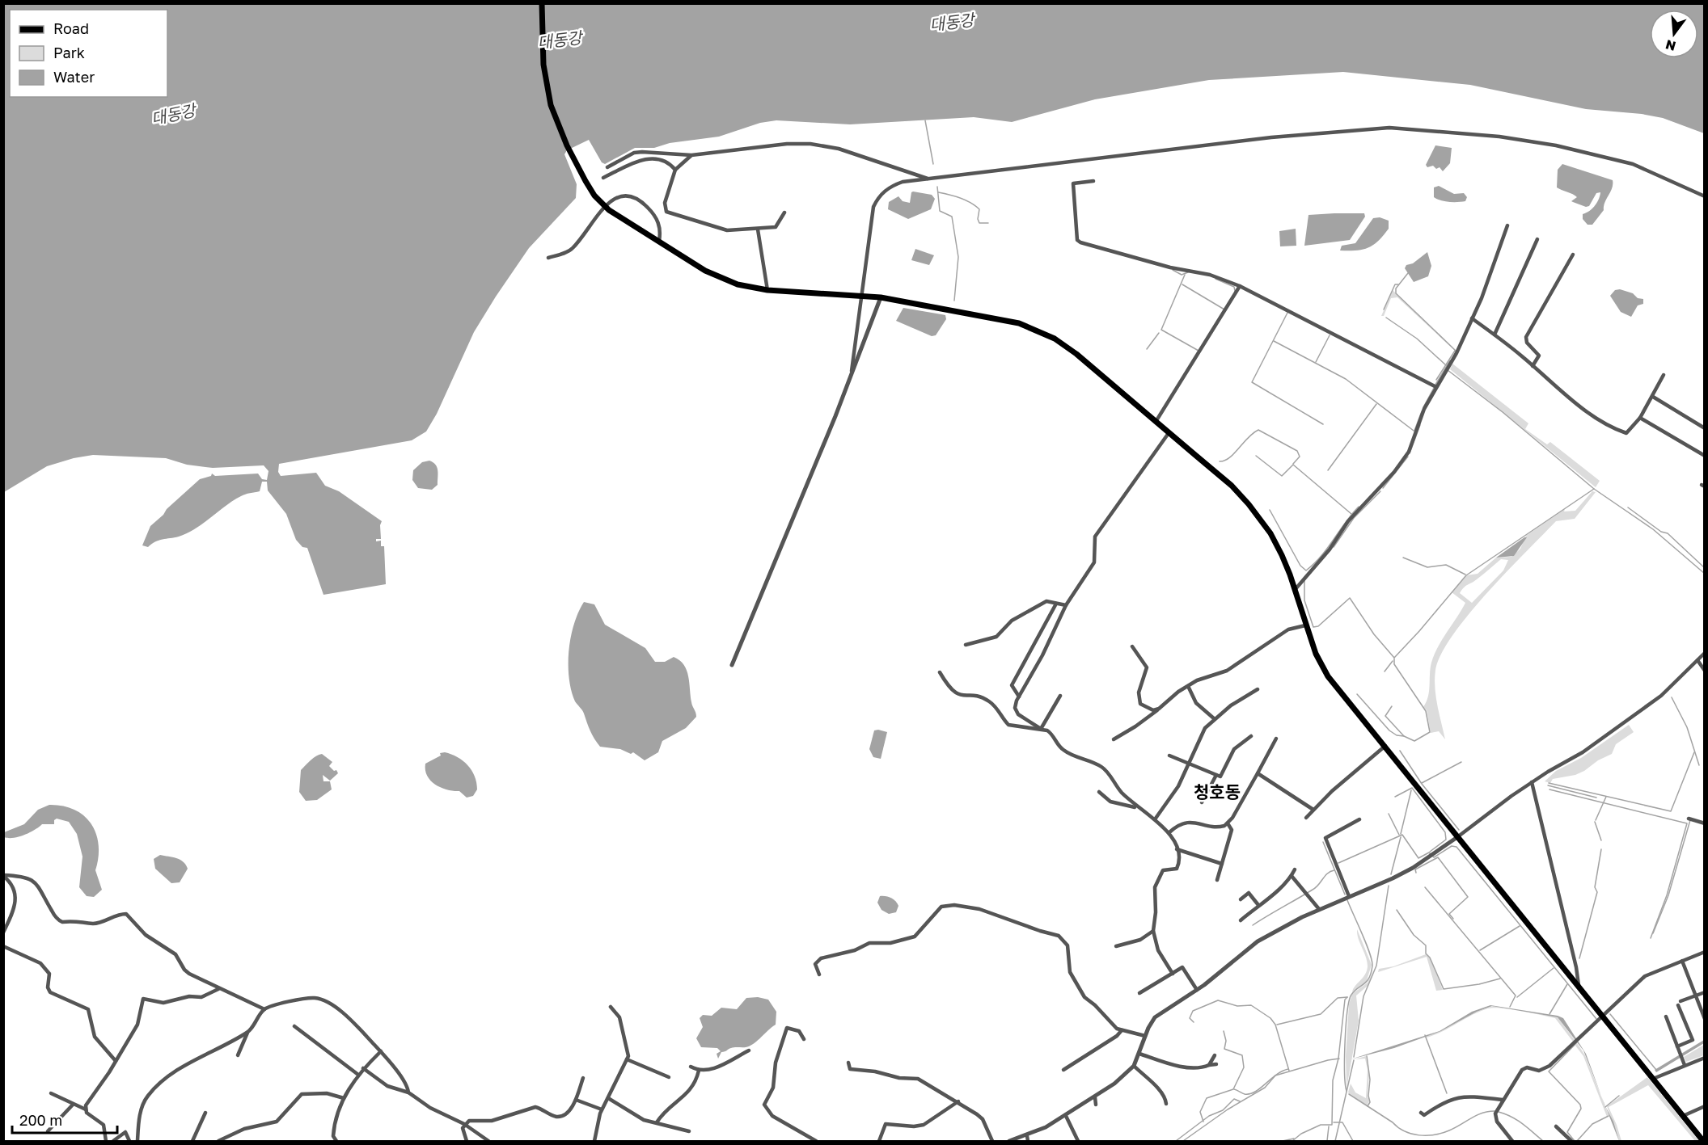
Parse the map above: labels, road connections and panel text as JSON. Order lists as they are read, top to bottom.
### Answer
{
  "districts": ["청호동"],
  "water": ["대동강"],
  "legend": ["Road", "Park", "Water"],
  "scale_bar": "200 m",
  "north": "bottom"
}
